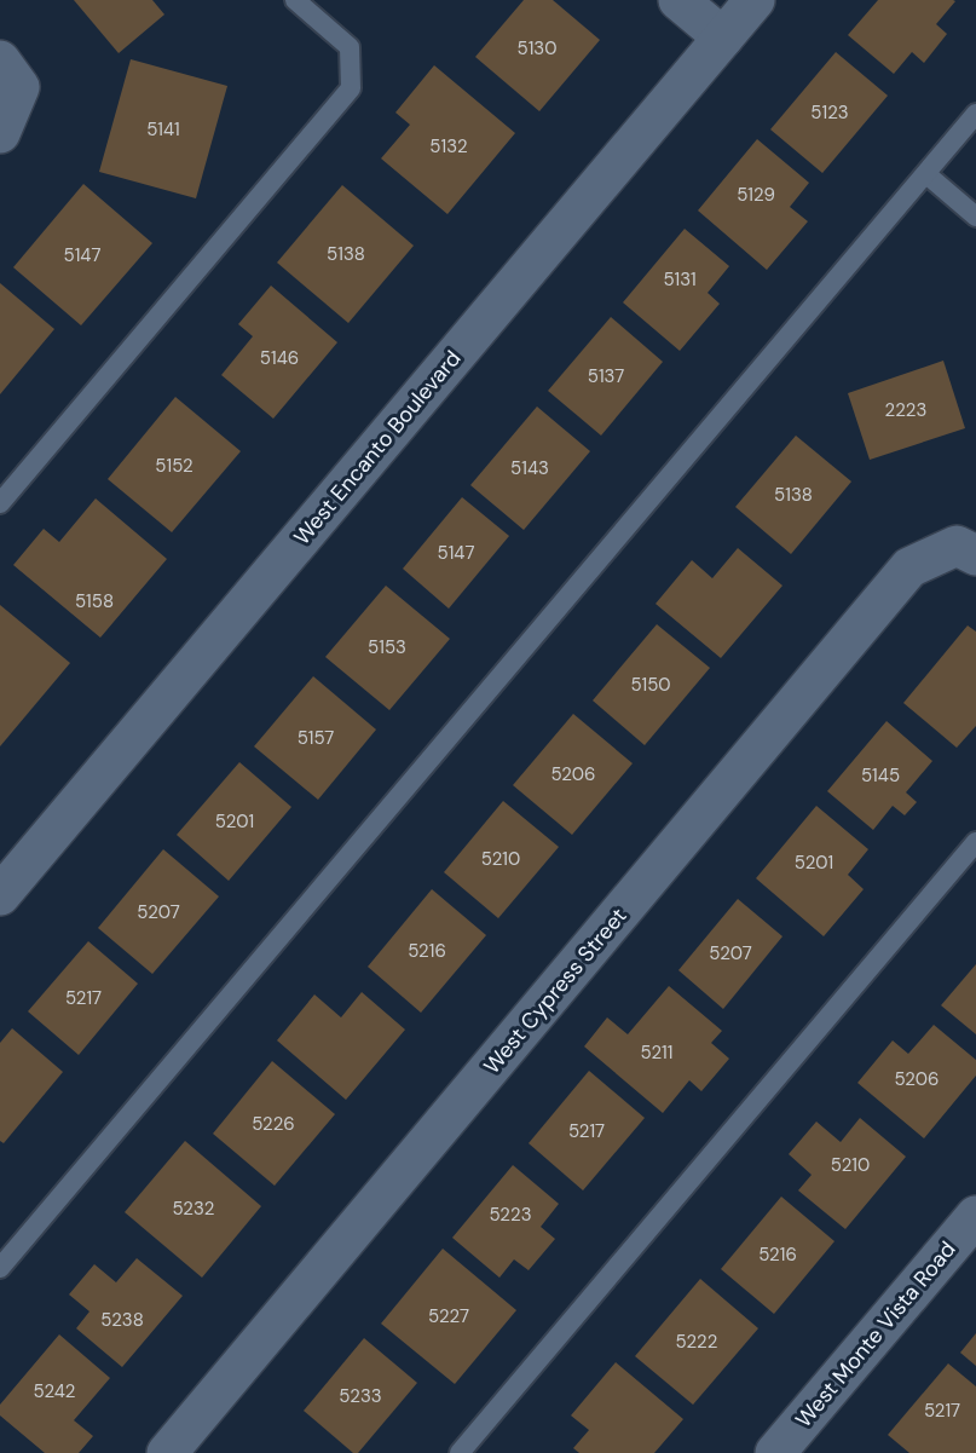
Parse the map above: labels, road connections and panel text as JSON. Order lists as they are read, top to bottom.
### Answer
{
  "streets": {
    "street": ["West Encanto Boulevard", "West Cypress Street", "West Monte Vista Road"]
  },
  "house_numbers": [
    "5130",
    "5123",
    "5141",
    "5132",
    "5129",
    "5138",
    "5147",
    "5131",
    "5146",
    "5137",
    "2223",
    "5152",
    "5143",
    "5138",
    "5147",
    "5158",
    "5153",
    "5150",
    "5157",
    "5206",
    "5145",
    "5201",
    "5210",
    "5201",
    "5207",
    "5216",
    "5207",
    "5217",
    "5211",
    "5206",
    "5226",
    "5217",
    "5210",
    "5232",
    "5223",
    "5216",
    "5227",
    "5238",
    "5222",
    "5242",
    "5233",
    "5217"
  ]
}
